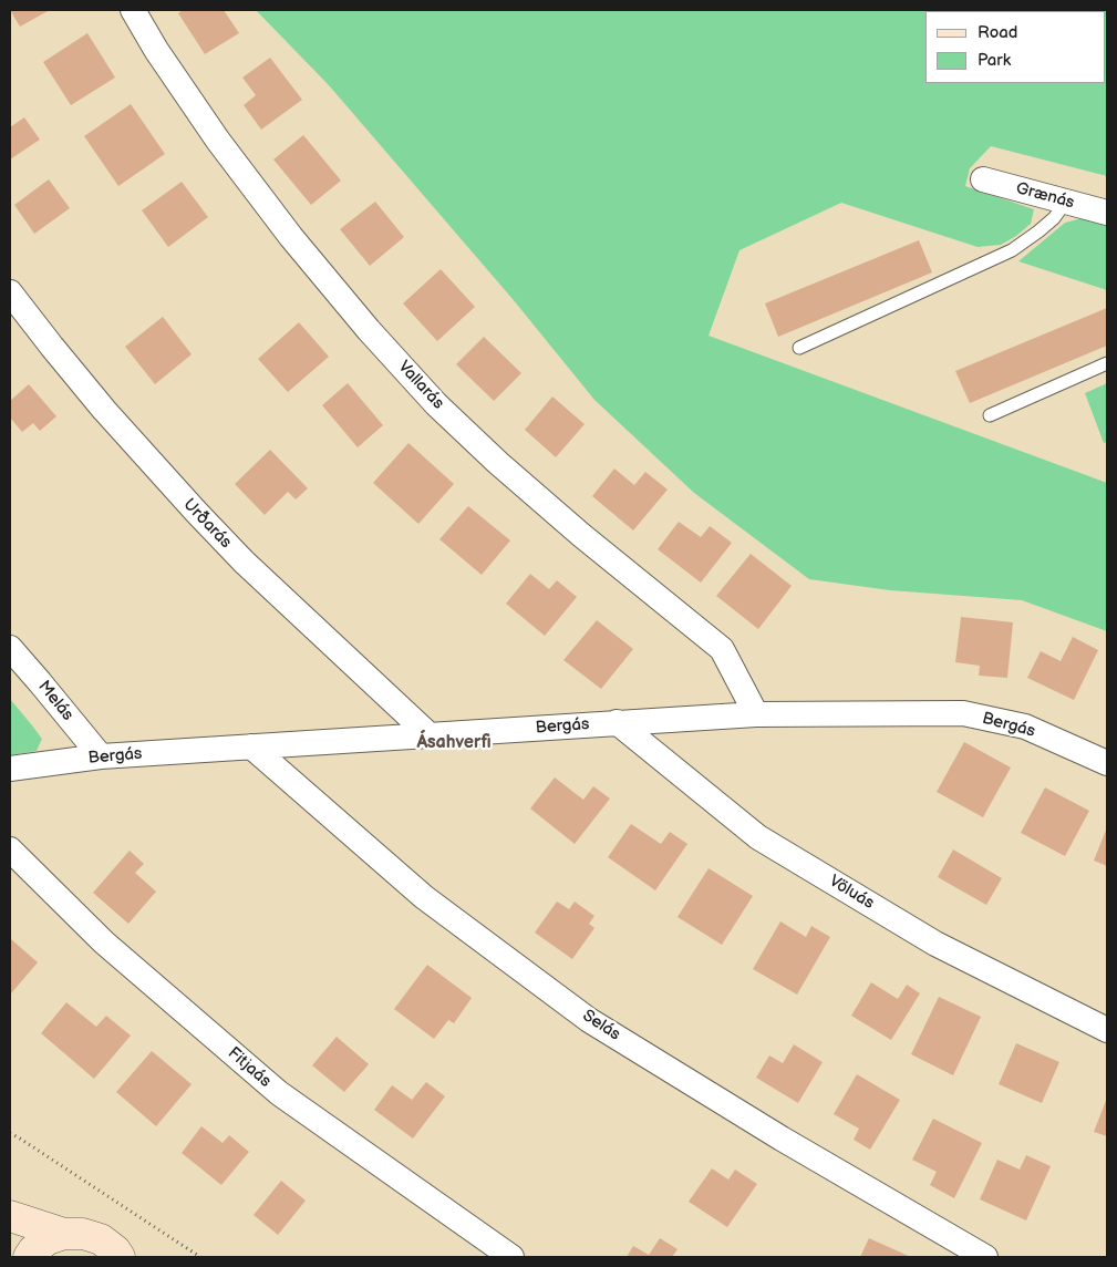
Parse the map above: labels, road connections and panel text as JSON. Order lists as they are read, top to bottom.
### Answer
{
  "streets": {
    "street": [
      "Grænás",
      "Vallarás",
      "Urðarás",
      "Melás",
      "Bergás",
      "Völuás",
      "Selás",
      "Fitjaás"
    ]
  },
  "crossings": [
    ["Vallarás", "Bergás"],
    ["Urðarás", "Bergás"],
    ["Melás", "Bergás"],
    ["Bergás", "Völuás"],
    ["Bergás", "Selás"]
  ],
  "districts": ["Ásahverfi"],
  "legend": ["Road", "Park"]
}
